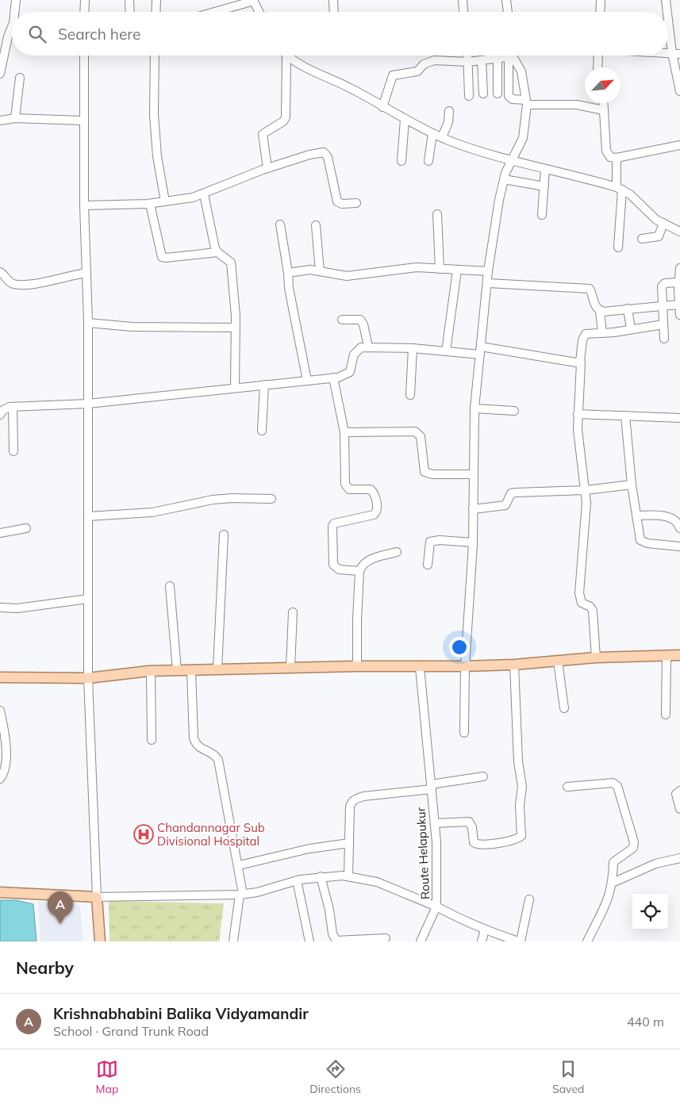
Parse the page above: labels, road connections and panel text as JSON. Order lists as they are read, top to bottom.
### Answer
{
  "streets": {
    "street": ["Route Helapukur"]
  },
  "places": {
    "hospital": ["Chandannagar Sub Divisional Hospital"]
  },
  "north": "top right",
  "page": {
    "search": "Search here",
    "pins": "A",
    "heading": "Nearby",
    "list": [
      {
        "mark": "A",
        "name": "Krishnabhabini Balika Vidyamandir",
        "note": "School · Grand Trunk Road",
        "value": "440 m"
      }
    ],
    "nav": ["Map", "Directions", "Saved"]
  }
}
